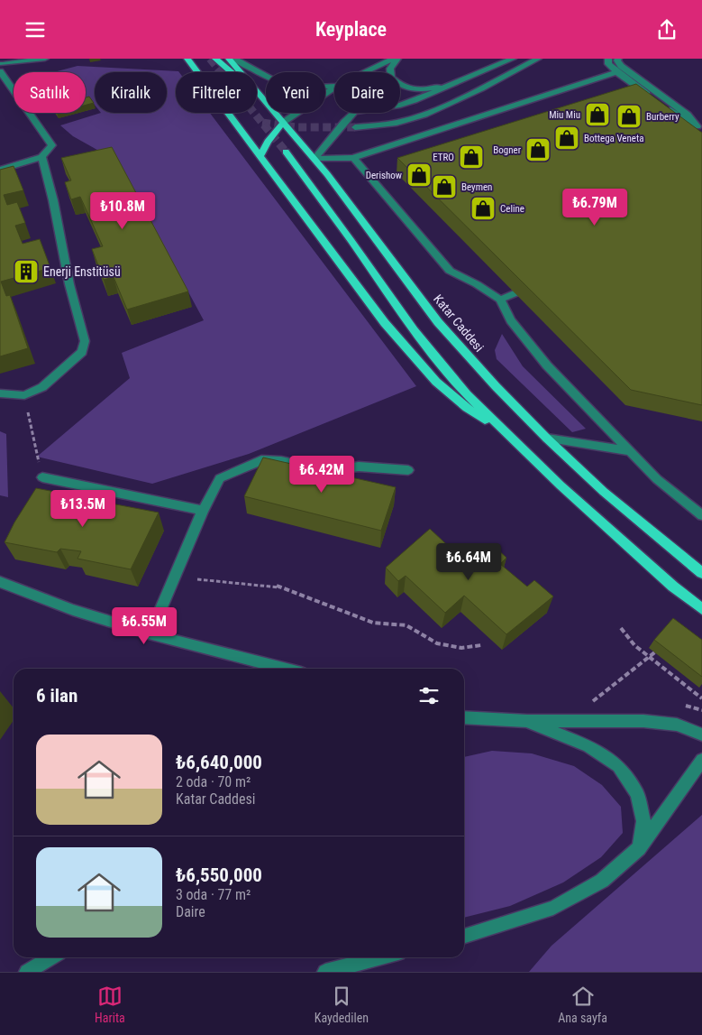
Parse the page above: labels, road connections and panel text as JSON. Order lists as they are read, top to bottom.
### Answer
{
  "streets": {
    "main road": ["Katar Caddesi"]
  },
  "places": {
    "shop": [
      "Miu Miu",
      "Burberry",
      "Bottega Veneta",
      "Bogner",
      "ETRO",
      "Derishow",
      "Beymen",
      "Celine"
    ],
    "building": ["Enerji Enstitüsü"]
  },
  "page": {
    "header": "Keyplace",
    "chip": [
      "Satılık",
      "Kiralık",
      "Filtreler",
      "Yeni",
      "Daire"
    ],
    "price": [
      "₺6.79M",
      "₺10.8M",
      "₺6.42M",
      "₺13.5M",
      "₺6.64M",
      "₺6.55M"
    ],
    "heading": "6 ilan",
    "list": [
      {
        "name": "₺6,640,000",
        "note": "2 oda · 70 m² · Katar Caddesi"
      },
      {
        "name": "₺6,550,000",
        "note": "3 oda · 77 m² · Daire"
      }
    ],
    "tabs": ["Harita", "Kaydedilen", "Ana sayfa"]
  }
}
